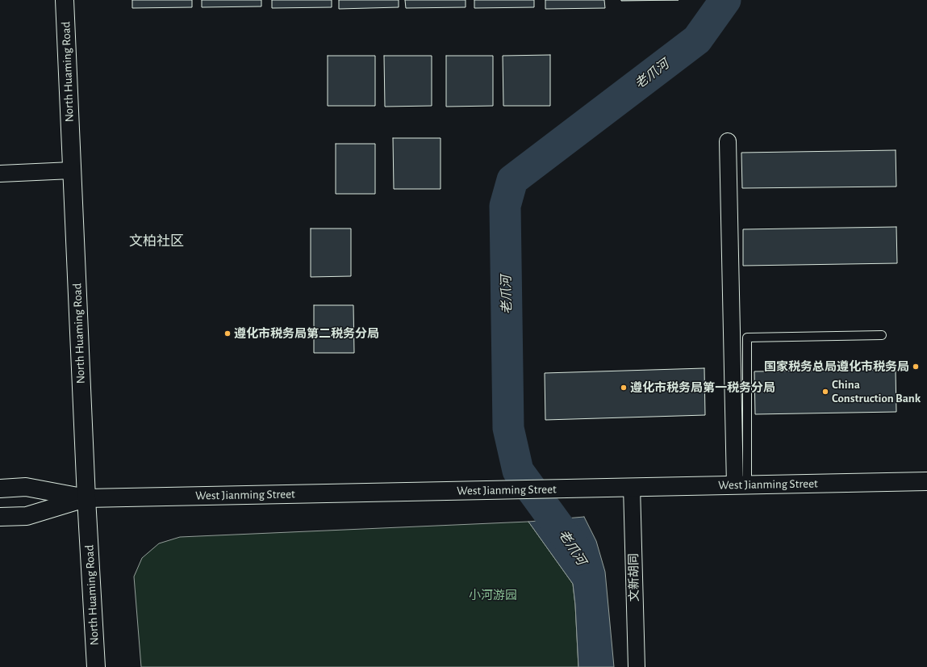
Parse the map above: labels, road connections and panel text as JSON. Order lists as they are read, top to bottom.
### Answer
{
  "streets": {
    "main road": ["North Huaming Road", "West Jianming Street"],
    "street": ["文新胡同"]
  },
  "crossings": [
    ["North Huaming Road", "West Jianming Street"],
    ["West Jianming Street", "文新胡同"]
  ],
  "districts": ["文柏社区"],
  "water": ["老爪河"],
  "parks": ["小河游园"],
  "places": [
    "遵化市税务局第二税务分局",
    "国家税务总局遵化市税务局",
    "遵化市税务局第一税务分局",
    "China Construction Bank"
  ]
}
